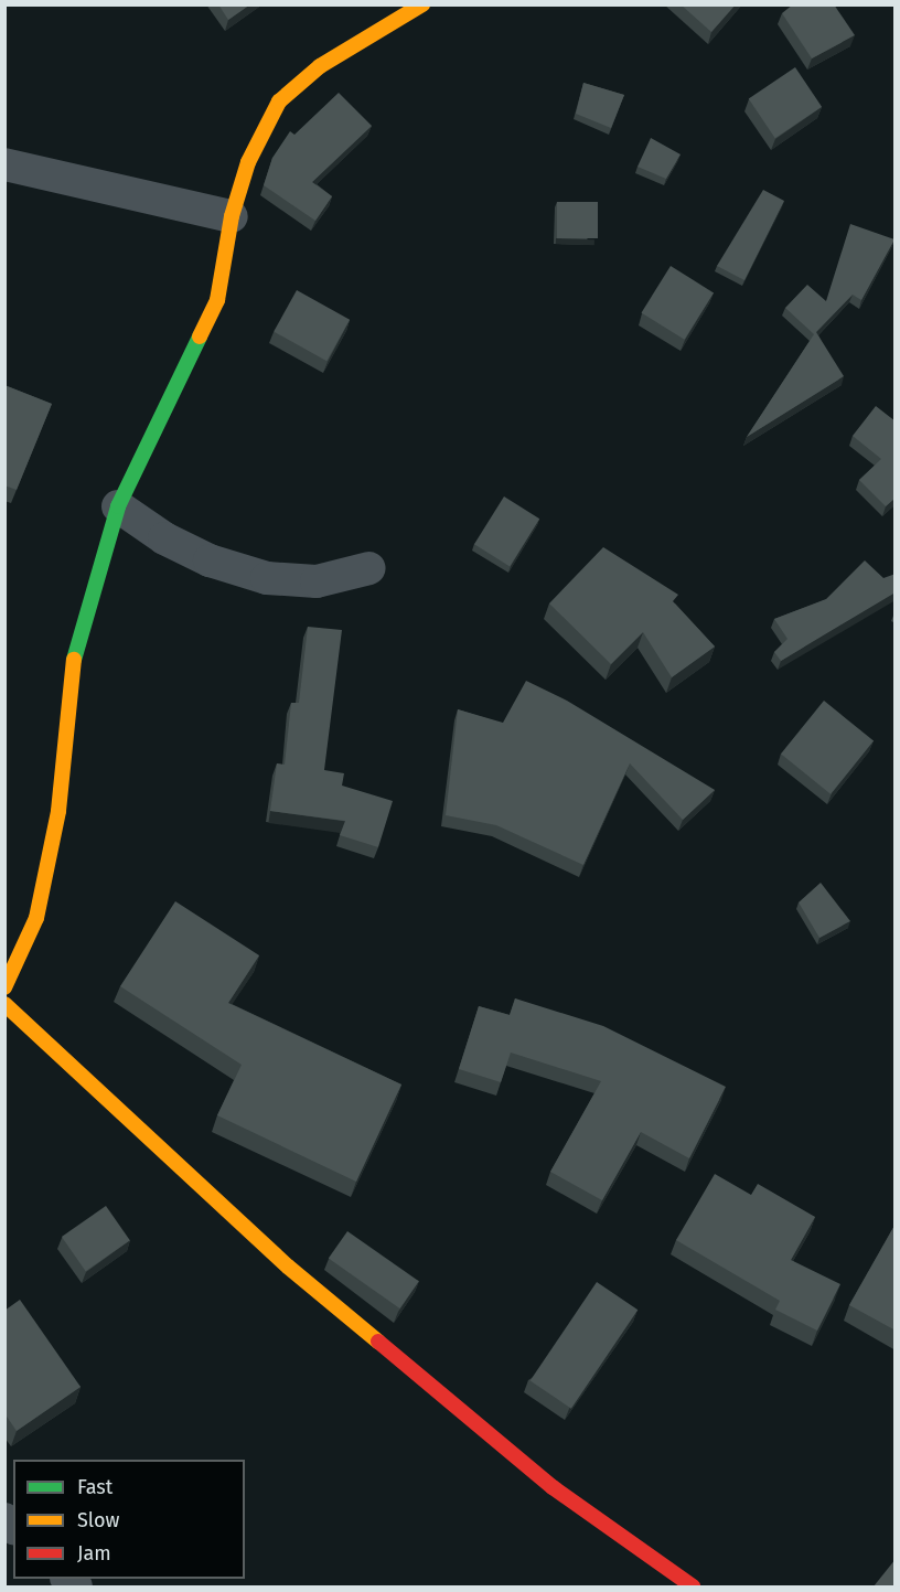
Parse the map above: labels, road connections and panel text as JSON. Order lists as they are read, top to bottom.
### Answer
{
  "legend": ["Fast", "Slow", "Jam"]
}
